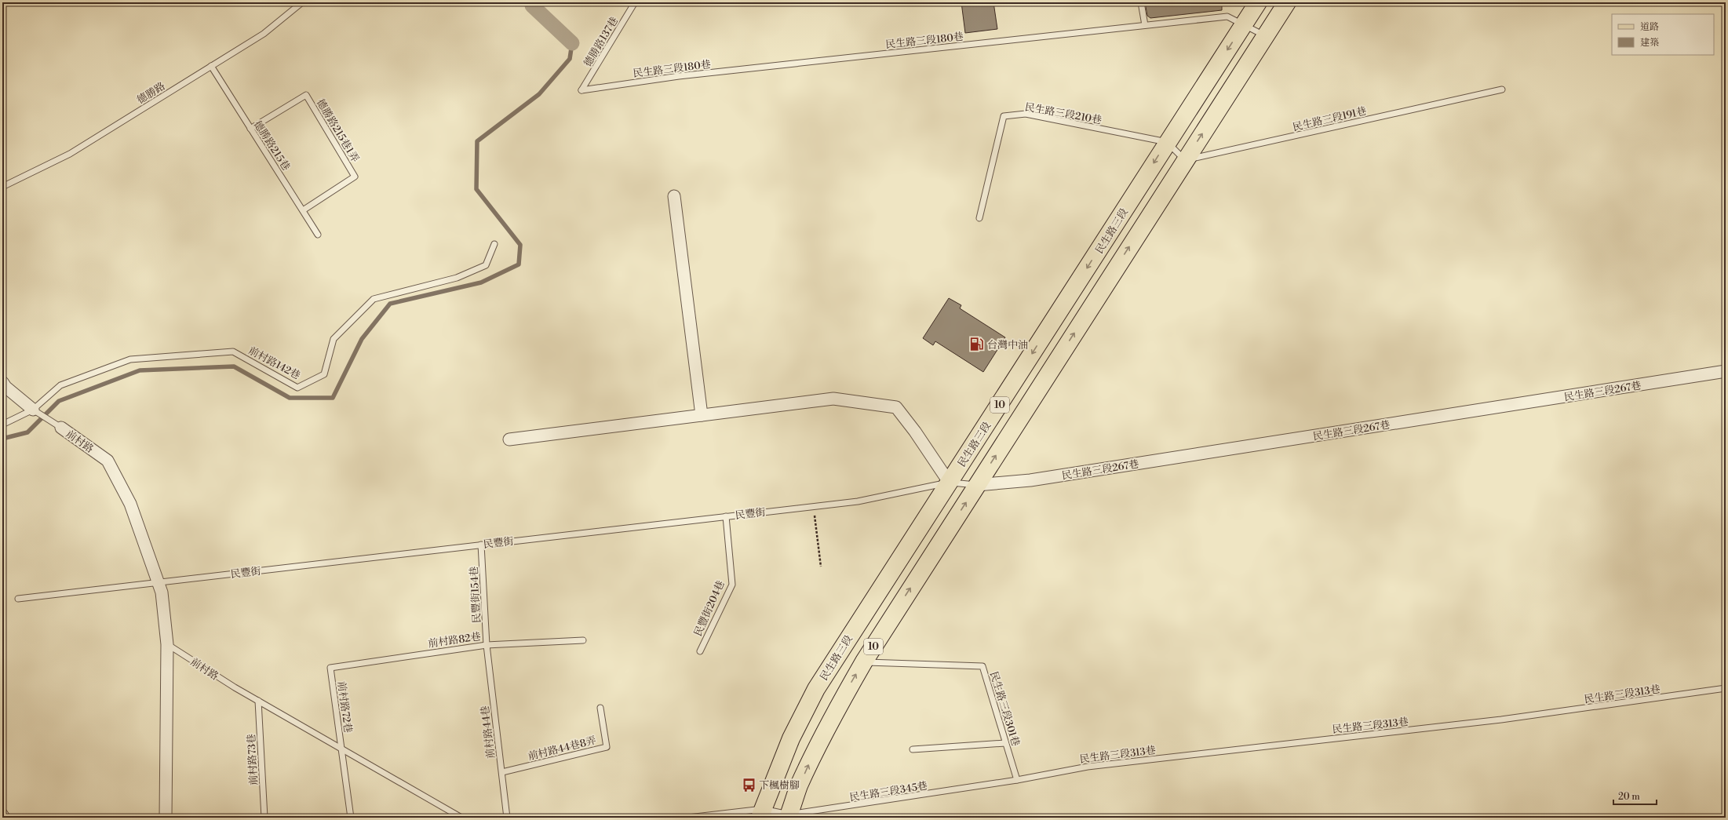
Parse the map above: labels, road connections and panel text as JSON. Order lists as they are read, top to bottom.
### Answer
{
  "streets": {
    "main road": ["民生路三段", "10"],
    "street": ["民生路三段267巷", "前村路"],
    "lane": [
      "民生路三段180巷",
      "德勝路137巷",
      "德勝路",
      "民生路三段210巷",
      "民生路三段191巷",
      "德勝路215巷1弄",
      "德勝路215巷",
      "前村路142巷",
      "民豐街",
      "民豐街154巷",
      "民豐街204巷",
      "前村路82巷",
      "民生路三段313巷",
      "前村路72巷",
      "民生路三段301巷",
      "前村路44巷",
      "前村路44巷8弄",
      "前村路73巷",
      "民生路三段345巷"
    ]
  },
  "crossings": [
    ["民生路三段180巷", "德勝路137巷"],
    ["民生路三段180巷", "民生路三段"],
    ["民生路三段180巷", "10"],
    ["德勝路", "德勝路215巷"],
    ["民生路三段210巷", "民生路三段"],
    ["民生路三段191巷", "10"],
    ["德勝路215巷1弄", "德勝路215巷"],
    ["民生路三段", "民豐街"],
    ["民生路三段", "民生路三段345巷"],
    ["民生路三段267巷", "10"],
    ["民生路三段267巷", "民豐街"],
    ["10", "民豐街"],
    ["10", "民生路三段301巷"],
    ["10", "民生路三段345巷"],
    ["前村路", "民豐街"],
    ["前村路", "前村路72巷"],
    ["前村路", "前村路73巷"],
    ["民豐街", "民豐街154巷"],
    ["民豐街", "民豐街204巷"],
    ["民豐街154巷", "前村路82巷"],
    ["民豐街154巷", "前村路44巷"],
    ["前村路82巷", "前村路72巷"],
    ["前村路82巷", "前村路44巷"],
    ["民生路三段313巷", "民生路三段301巷"],
    ["民生路三段313巷", "民生路三段345巷"],
    ["民生路三段301巷", "民生路三段345巷"],
    ["前村路44巷", "前村路44巷8弄"]
  ],
  "places": {
    "fuel station": ["台灣中油"],
    "bus stop": ["下楓樹腳"]
  },
  "legend": ["道路", "建築"],
  "scale_bar": "20 m"
}
